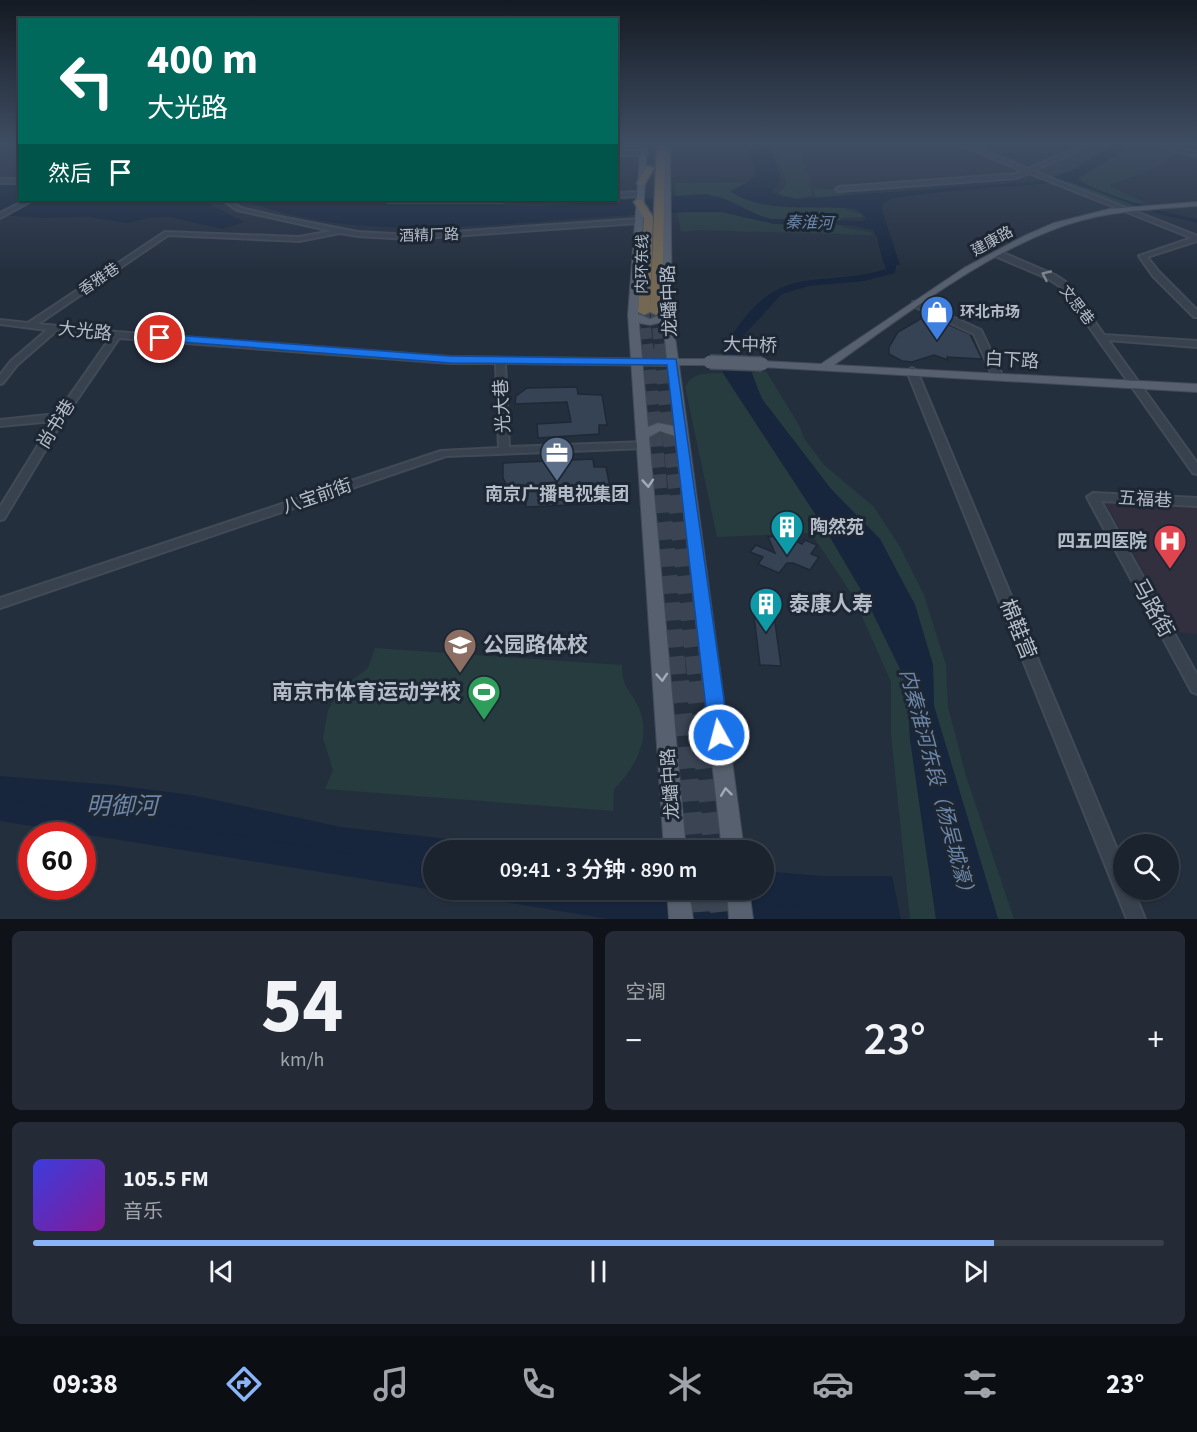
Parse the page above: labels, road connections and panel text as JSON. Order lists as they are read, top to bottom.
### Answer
{
  "streets": {
    "highway": ["内环东线"],
    "main road": [
      "建康路",
      "龙蟠中路",
      "大中桥",
      "白下路"
    ],
    "street": [
      "酒精厂路",
      "香雅巷",
      "文思巷",
      "大光路",
      "光大巷",
      "尚书巷",
      "八宝前街",
      "五福巷",
      "马路街",
      "棉鞋营"
    ]
  },
  "crossings": [
    ["酒精厂路", "内环东线"],
    ["酒精厂路", "香雅巷"],
    ["酒精厂路", "龙蟠中路"],
    ["建康路", "文思巷"],
    ["建康路", "大中桥"],
    ["建康路", "白下路"],
    ["内环东线", "龙蟠中路"],
    ["香雅巷", "大光路"],
    ["龙蟠中路", "大光路"],
    ["龙蟠中路", "大中桥"],
    ["龙蟠中路", "八宝前街"],
    ["文思巷", "白下路"],
    ["大光路", "大中桥"],
    ["大光路", "光大巷"],
    ["大光路", "尚书巷"],
    ["大中桥", "白下路"],
    ["白下路", "棉鞋营"],
    ["光大巷", "八宝前街"],
    ["五福巷", "马路街"]
  ],
  "water": ["秦淮河", "内秦淮河东段（杨吴城濠）", "明御河"],
  "places": {
    "shop": ["环北市场"],
    "office": ["南京广播电视集团"],
    "building": ["陶然苑", "泰康人寿"],
    "hospital": ["四五四医院"],
    "school or university": ["公园路体校"],
    "sports": ["南京市体育运动学校"]
  },
  "page": {
    "turn": ["400 m", "大光路"],
    "then": "然后",
    "limit": "60",
    "trip": "09:41 · 3 分钟 · 890 m",
    "tile": [
      ["54", "km/h"],
      "空调"
    ],
    "heat": ["−", "23°", "+"],
    "song": ["105.5 FM", "音乐"],
    "tabs": ["09:38", "23°"]
  }
}
